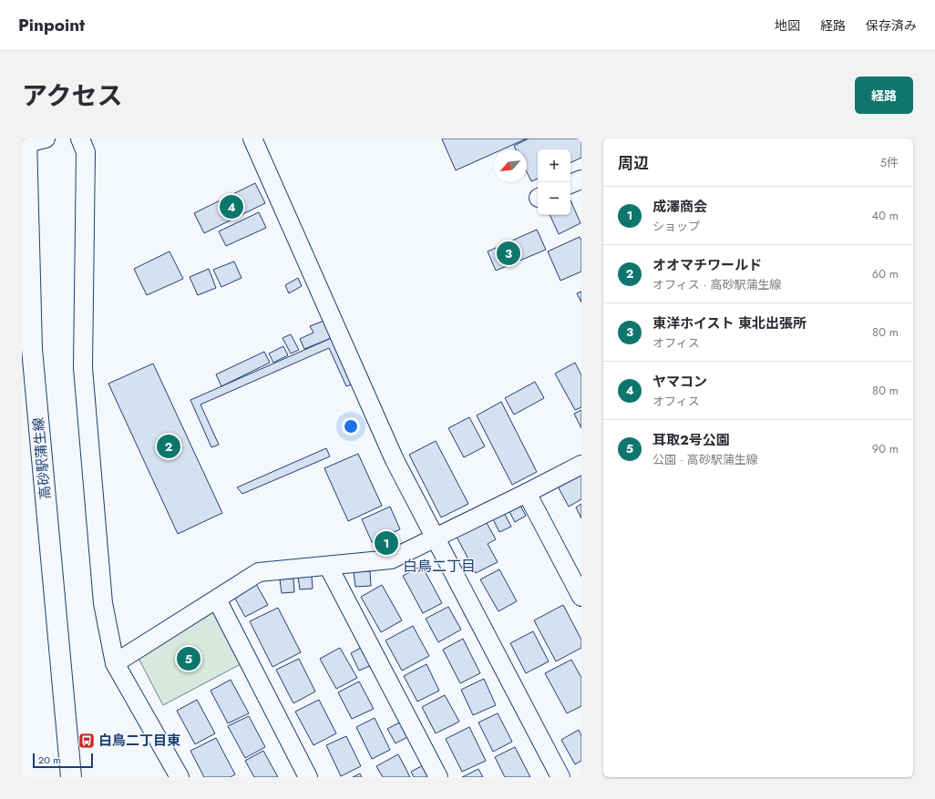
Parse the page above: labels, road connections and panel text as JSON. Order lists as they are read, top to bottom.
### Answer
{
  "streets": {
    "street": ["高砂駅蒲生線"]
  },
  "districts": ["白鳥二丁目"],
  "places": {
    "bus stop": ["白鳥二丁目東"]
  },
  "scale_bar": "20 m",
  "north": "bottom left",
  "page": {
    "header": "Pinpoint",
    "nav": ["地図", "経路", "保存済み"],
    "title": "アクセス",
    "buttons": "経路",
    "heading": ["周辺", "5件"],
    "map_buttons": ["+", "−"],
    "list": [
      {
        "mark": "1",
        "name": "成澤商会",
        "note": "ショップ",
        "value": "40 m"
      },
      {
        "mark": "2",
        "name": "オオマチワールド",
        "note": "オフィス · 高砂駅蒲生線",
        "value": "60 m"
      },
      {
        "mark": "3",
        "name": "東洋ホイスト 東北出張所",
        "note": "オフィス",
        "value": "80 m"
      },
      {
        "mark": "4",
        "name": "ヤマコン",
        "note": "オフィス",
        "value": "80 m"
      },
      {
        "mark": "5",
        "name": "耳取2号公園",
        "note": "公園 · 高砂駅蒲生線",
        "value": "90 m"
      }
    ],
    "pins": [
      "4",
      "3",
      "2",
      "1",
      "5"
    ],
    "scale": "20 m"
  }
}
